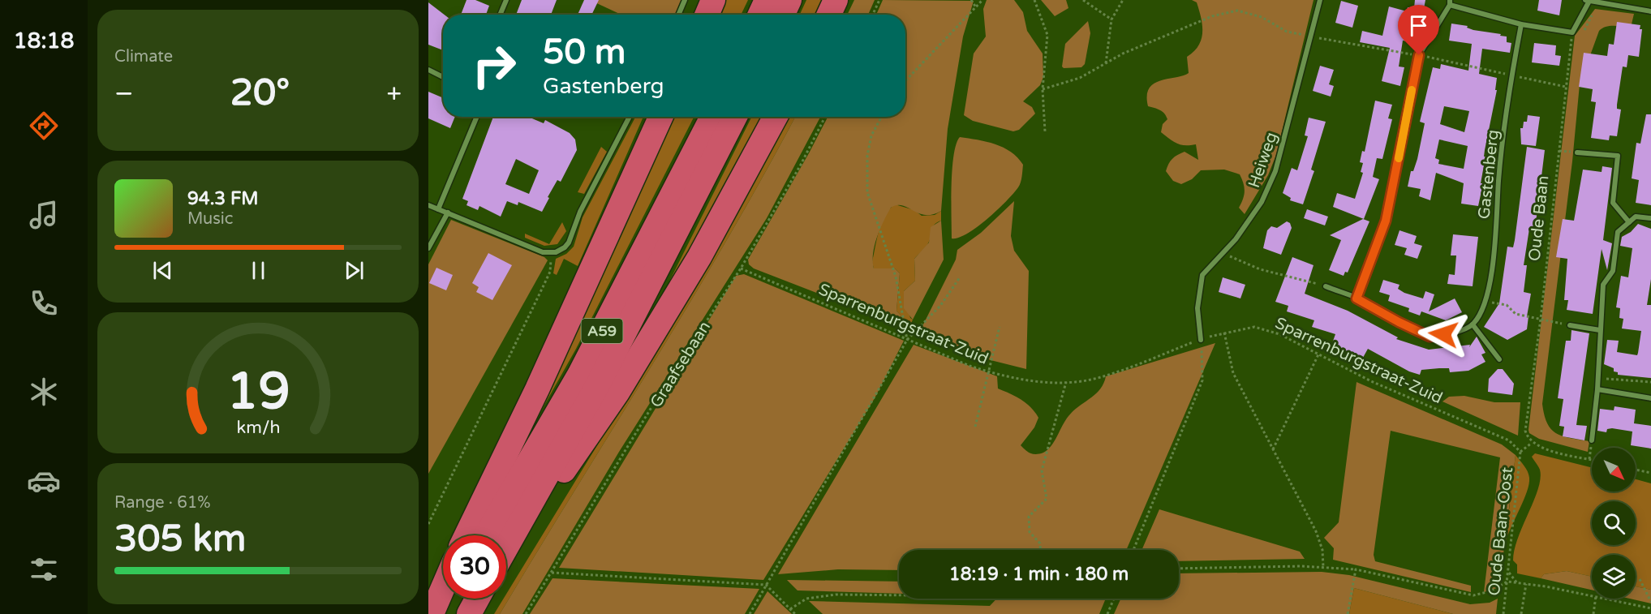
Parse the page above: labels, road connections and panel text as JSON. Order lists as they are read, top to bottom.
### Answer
{
  "streets": {
    "highway": ["A59"],
    "street": ["Heiweg", "Gastenberg"],
    "path": [
      "Oude Baan",
      "Sparrenburgstraat-Zuid",
      "Graafsebaan",
      "Oude Baan-Oost"
    ]
  },
  "crossings": [
    ["Heiweg", "Sparrenburgstraat-Zuid"],
    ["Sparrenburgstraat-Zuid", "Graafsebaan"],
    ["Sparrenburgstraat-Zuid", "Oude Baan-Oost"]
  ],
  "north": "bottom right",
  "page": {
    "tabs": "18:18",
    "tile": [
      "Climate",
      ["Range · 61%", "305 km"]
    ],
    "turn": ["50 m", "Gastenberg"],
    "heat": ["−", "20°", "+"],
    "song": ["94.3 FM", "Music"],
    "limit": "30",
    "trip": "18:19 · 1 min · 180 m",
    "gauge": ["19", "km/h"]
  }
}
